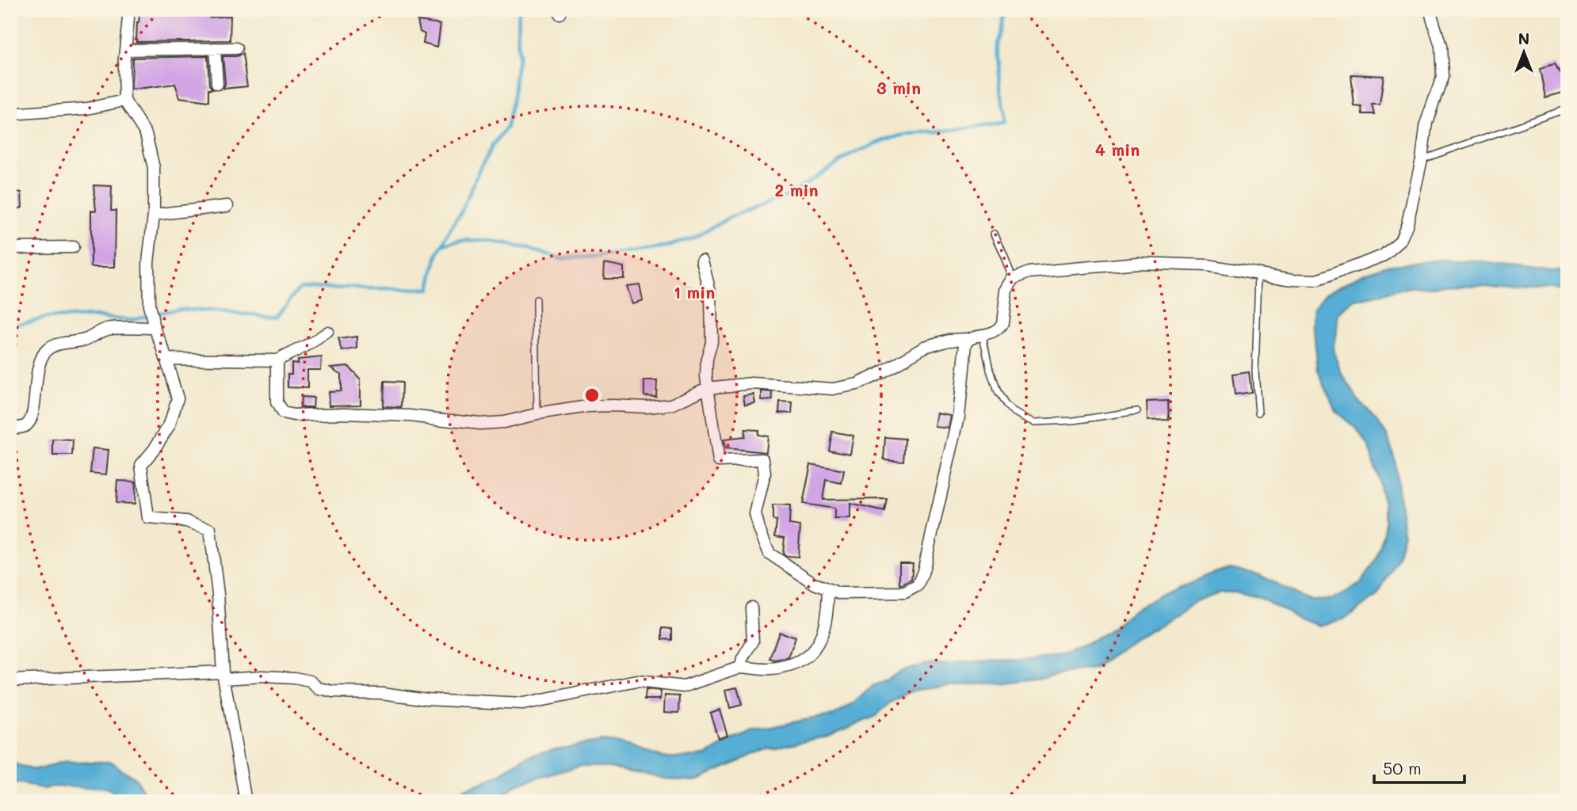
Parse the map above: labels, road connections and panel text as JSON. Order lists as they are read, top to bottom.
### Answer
{
  "scale_bar": "50 m",
  "north": "top",
  "rings": [
    "3 min",
    "4 min",
    "2 min",
    "1 min"
  ]
}
